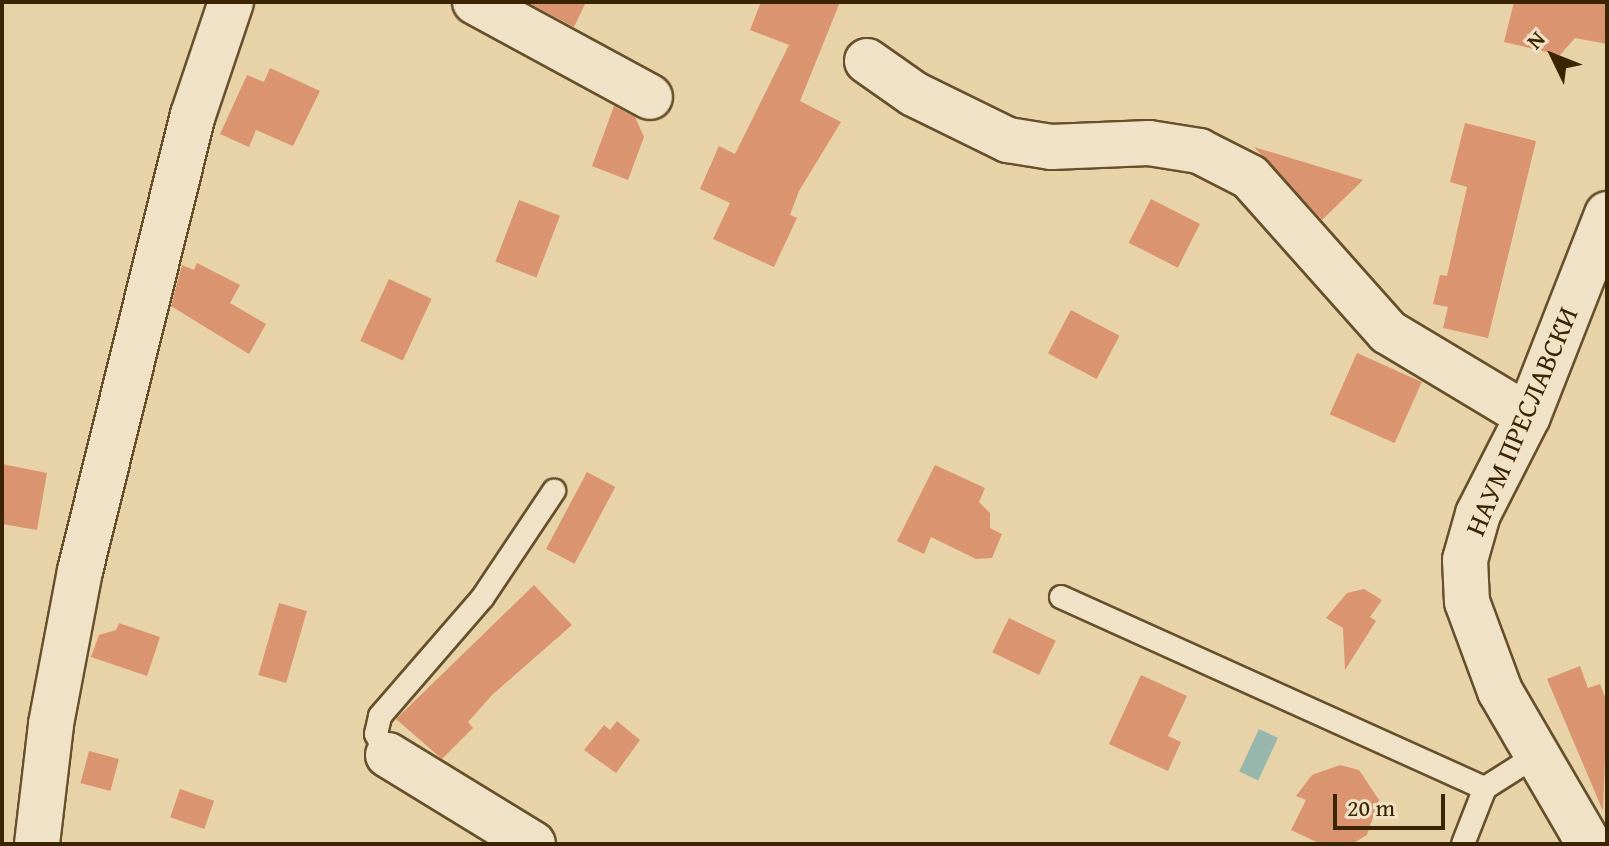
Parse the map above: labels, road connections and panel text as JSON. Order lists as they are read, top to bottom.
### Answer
{
  "streets": {
    "street": ["НАУМ ПРЕСЛАВСКИ"]
  },
  "scale_bar": "20 m",
  "north": "top left"
}
